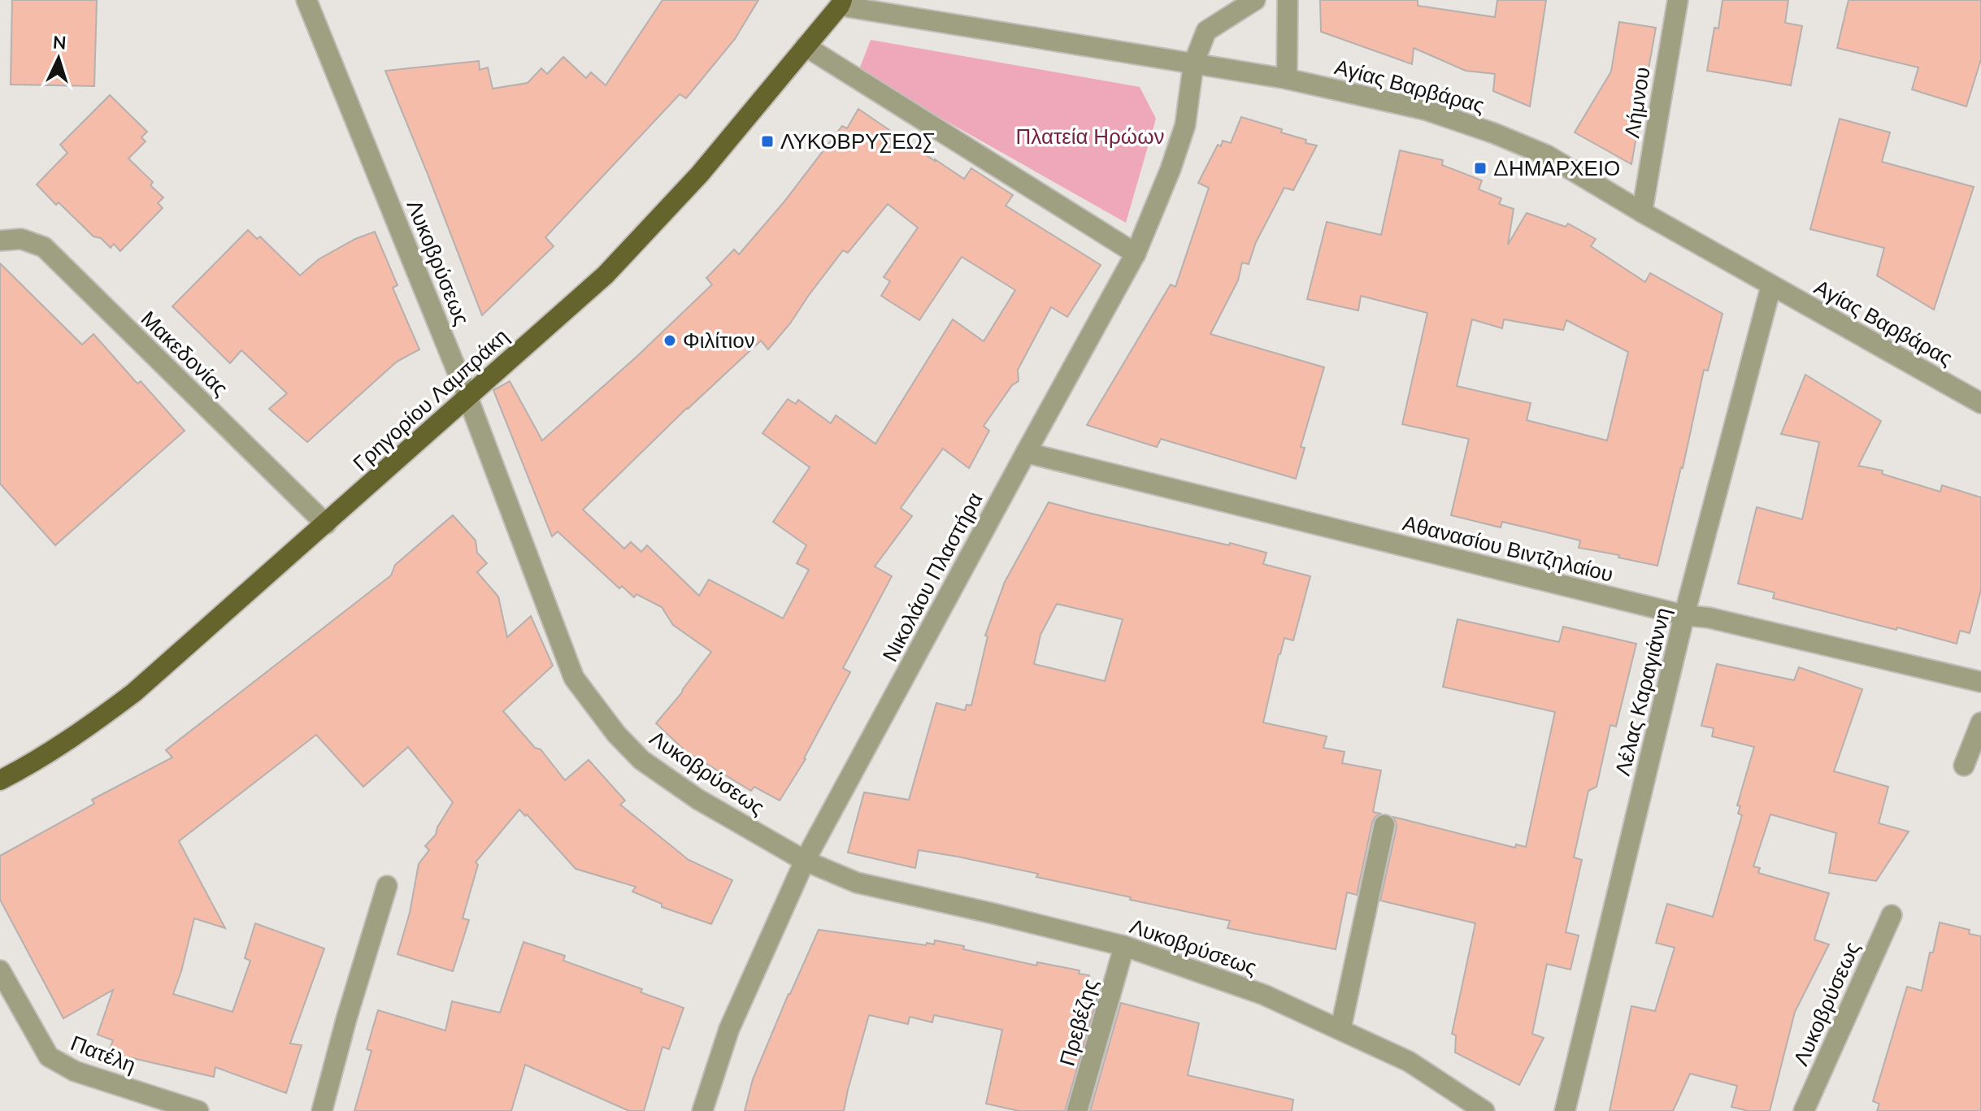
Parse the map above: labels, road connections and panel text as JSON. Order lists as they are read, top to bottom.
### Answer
{
  "streets": {
    "main road": ["Γρηγορίου Λαμπράκη"],
    "street": [
      "Αγίας Βαρβάρας",
      "Λήμνου",
      "Λυκοβρύσεως",
      "Μακεδονίας",
      "Αθανασίου Βιντζηλαίου",
      "Νικολάου Πλαστήρα",
      "Λέλας Καραγιάννη",
      "Πρεβέζης",
      "Πατέλη"
    ]
  },
  "crossings": [
    ["Αγίας Βαρβάρας", "Λήμνου"],
    ["Αγίας Βαρβάρας", "Γρηγορίου Λαμπράκη"],
    ["Αγίας Βαρβάρας", "Νικολάου Πλαστήρα"],
    ["Αγίας Βαρβάρας", "Λέλας Καραγιάννη"],
    ["Λυκοβρύσεως", "Γρηγορίου Λαμπράκη"],
    ["Λυκοβρύσεως", "Νικολάου Πλαστήρα"],
    ["Λυκοβρύσεως", "Πρεβέζης"],
    ["Μακεδονίας", "Γρηγορίου Λαμπράκη"],
    ["Αθανασίου Βιντζηλαίου", "Νικολάου Πλαστήρα"],
    ["Αθανασίου Βιντζηλαίου", "Λέλας Καραγιάννη"]
  ],
  "parks": ["Πλατεία Ηρώων"],
  "places": {
    "transit": ["ΛΥΚΟΒΡΥΣΕΩΣ", "ΔΗΜΑΡΧΕΙΟ"],
    "other": ["Φιλίτιον"]
  },
  "north": "top"
}
